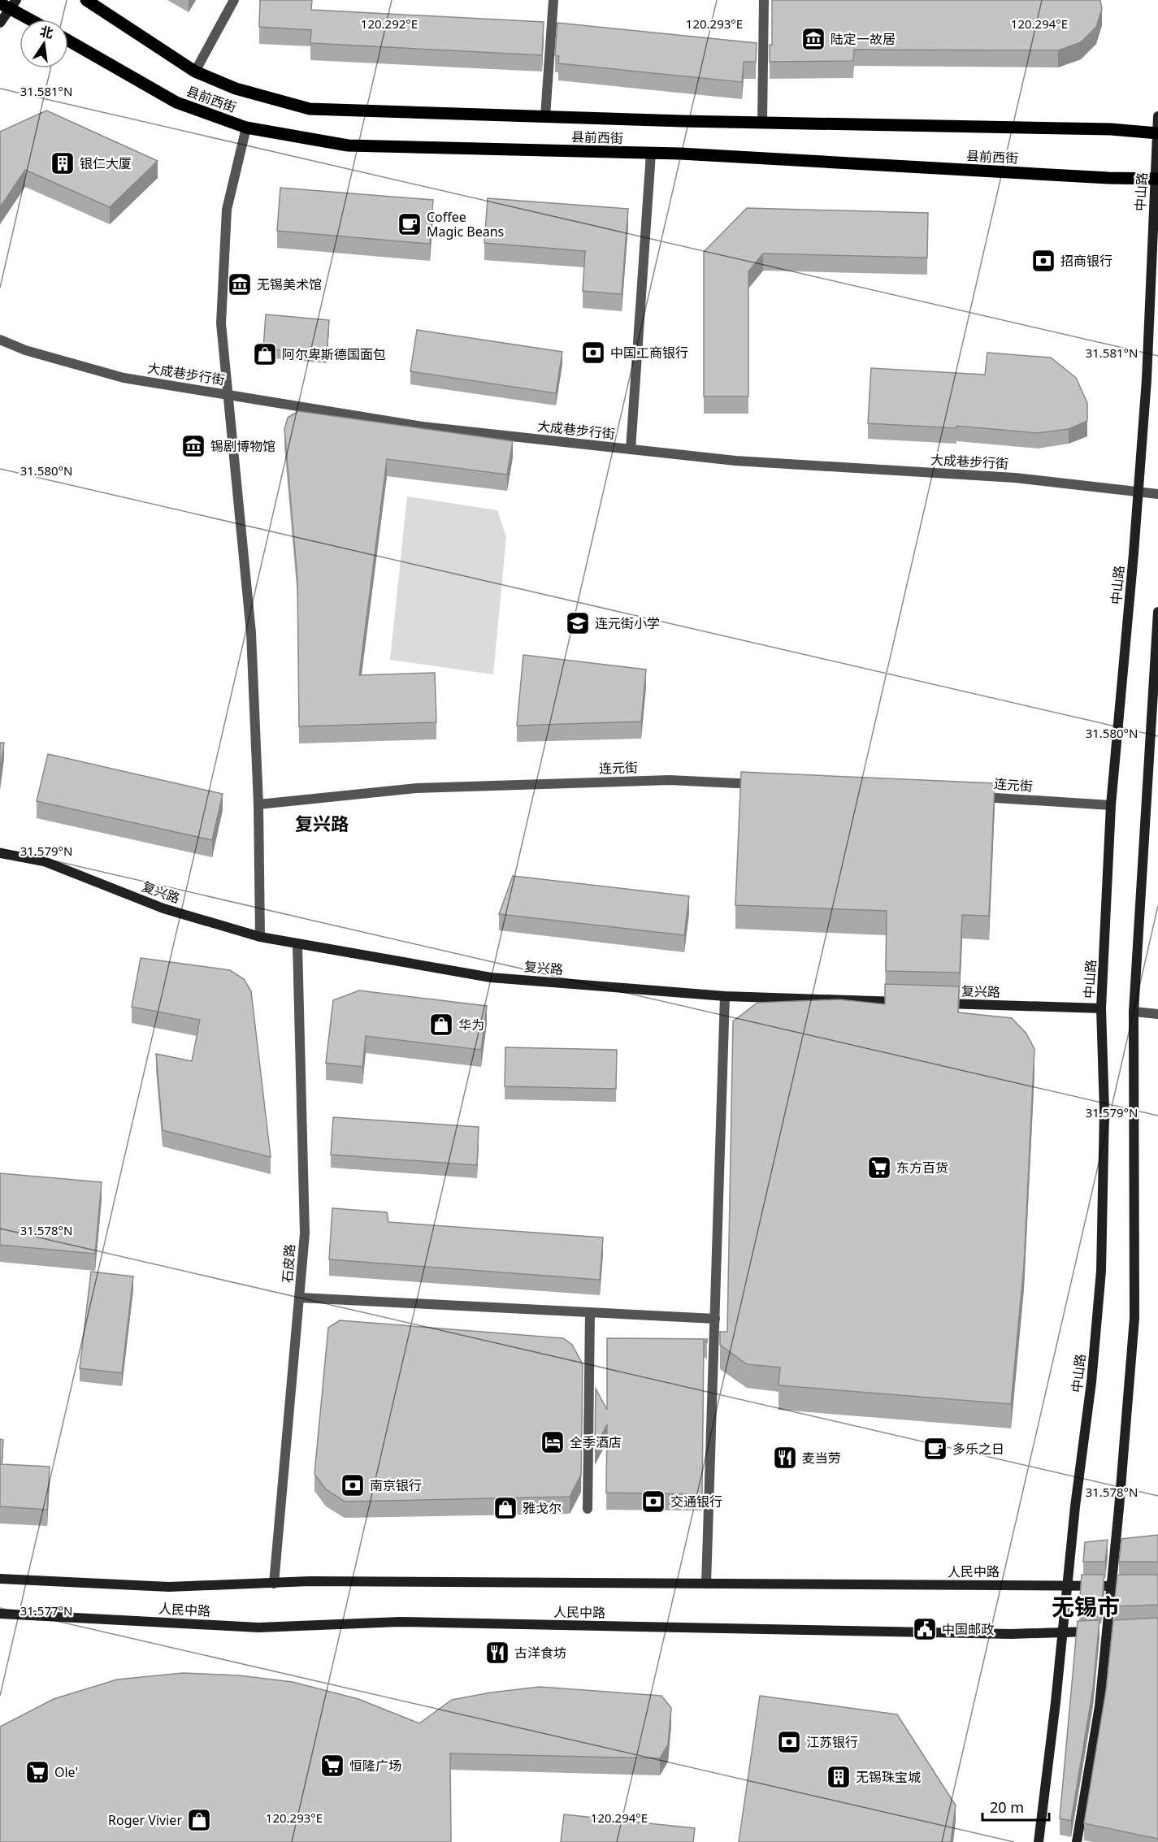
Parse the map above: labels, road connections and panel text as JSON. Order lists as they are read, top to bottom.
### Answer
{
  "streets": {
    "main road": [
      "县前西街",
      "中山路",
      "复兴路",
      "人民中路"
    ],
    "street": ["大成巷步行街", "连元街", "石皮路"]
  },
  "crossings": [
    ["县前西街", "中山路"],
    ["中山路", "大成巷步行街"],
    ["中山路", "连元街"],
    ["中山路", "复兴路"],
    ["中山路", "人民中路"],
    ["复兴路", "石皮路"],
    ["石皮路", "人民中路"]
  ],
  "districts": ["复兴路", "无锡市"],
  "places": {
    "museum": ["陆定一故居", "无锡美术馆", "锡剧博物馆"],
    "building": ["银仁大厦", "无锡珠宝城"],
    "cafe": ["Coffee Magic Beans", "多乐之日"],
    "bank": [
      "招商银行",
      "中国工商银行",
      "南京银行",
      "交通银行",
      "江苏银行"
    ],
    "shop": [
      "阿尔卑斯德国面包",
      "华为",
      "雅戈尔",
      "Roger Vivier"
    ],
    "school or university": ["连元街小学"],
    "supermarket": ["东方百货", "恒隆广场", "Ole'"],
    "hotel": ["全季酒店"],
    "restaurant": ["麦当劳", "古洋食坊"],
    "public building": ["中国邮政"]
  },
  "scale_bar": "20 m",
  "north": "top",
  "coordinates": [
    "120.292°E",
    "120.293°E",
    "120.294°E",
    "31.581°N",
    "31.580°N",
    "31.579°N",
    "31.578°N",
    "31.577°N"
  ]
}
